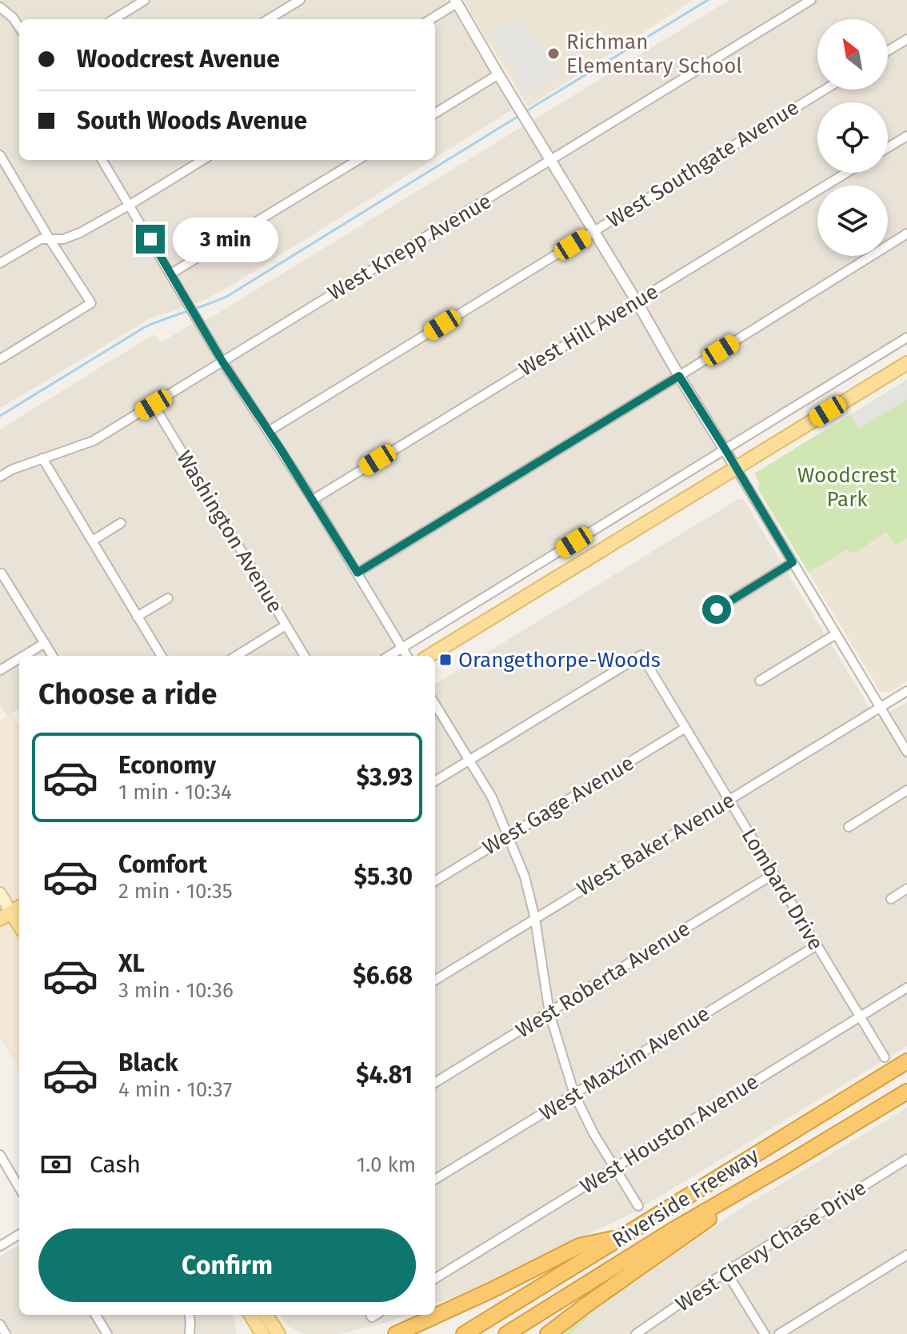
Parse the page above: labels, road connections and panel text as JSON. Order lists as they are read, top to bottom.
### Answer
{
  "streets": {
    "highway": ["Riverside Freeway"],
    "street": [
      "West Southgate Avenue",
      "West Knepp Avenue",
      "West Hill Avenue",
      "Washington Avenue",
      "West Gage Avenue",
      "West Baker Avenue",
      "Lombard Drive",
      "West Roberta Avenue",
      "West Maxzim Avenue",
      "West Houston Avenue",
      "West Chevy Chase Drive"
    ]
  },
  "crossings": [
    ["West Knepp Avenue", "Washington Avenue"],
    ["West Gage Avenue", "Lombard Drive"],
    ["West Baker Avenue", "Lombard Drive"],
    ["Lombard Drive", "West Roberta Avenue"],
    ["Lombard Drive", "West Maxzim Avenue"],
    ["Lombard Drive", "West Houston Avenue"]
  ],
  "parks": ["Woodcrest Park"],
  "places": {
    "other": ["Richman Elementary School"],
    "transit": ["Orangethorpe-Woods"]
  },
  "north": "top left",
  "page": {
    "banner": ["Woodcrest Avenue", "South Woods Avenue"],
    "bubble": "3 min",
    "heading": "Choose a ride",
    "list": [
      {
        "name": "Economy",
        "note": "1 min · 10:34",
        "value": "$3.93"
      },
      {
        "name": "Comfort",
        "note": "2 min · 10:35",
        "value": "$5.30"
      },
      {
        "name": "XL",
        "note": "3 min · 10:36",
        "value": "$6.68"
      },
      {
        "name": "Black",
        "note": "4 min · 10:37",
        "value": "$4.81"
      }
    ],
    "pay": ["Cash", "1.0 km"],
    "buttons": "Confirm"
  }
}
